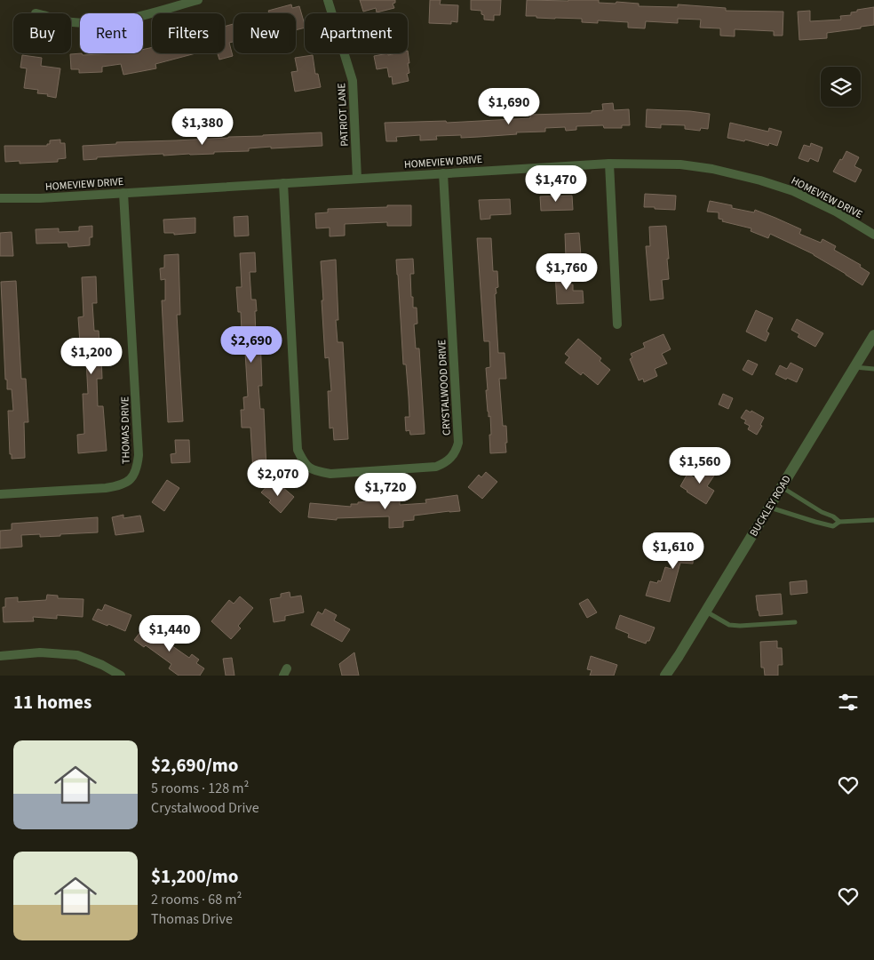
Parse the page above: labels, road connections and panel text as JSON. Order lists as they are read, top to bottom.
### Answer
{
  "streets": {
    "street": [
      "PATRIOT LANE",
      "HOMEVIEW DRIVE",
      "CRYSTALWOOD DRIVE",
      "THOMAS DRIVE",
      "BUCKLEY ROAD"
    ]
  },
  "crossings": [
    ["PATRIOT LANE", "HOMEVIEW DRIVE"],
    ["HOMEVIEW DRIVE", "CRYSTALWOOD DRIVE"],
    ["HOMEVIEW DRIVE", "THOMAS DRIVE"]
  ],
  "page": {
    "chip": [
      "Buy",
      "Rent",
      "Filters",
      "New",
      "Apartment"
    ],
    "price": [
      "$1,690",
      "$1,380",
      "$1,470",
      "$1,760",
      "$2,690",
      "$1,200",
      "$1,560",
      "$2,070",
      "$1,720",
      "$1,610",
      "$1,440"
    ],
    "heading": "11 homes",
    "list": [
      {
        "name": "$2,690/mo",
        "note": "5 rooms · 128 m² · Crystalwood Drive"
      },
      {
        "name": "$1,200/mo",
        "note": "2 rooms · 68 m² · Thomas Drive"
      }
    ]
  }
}
